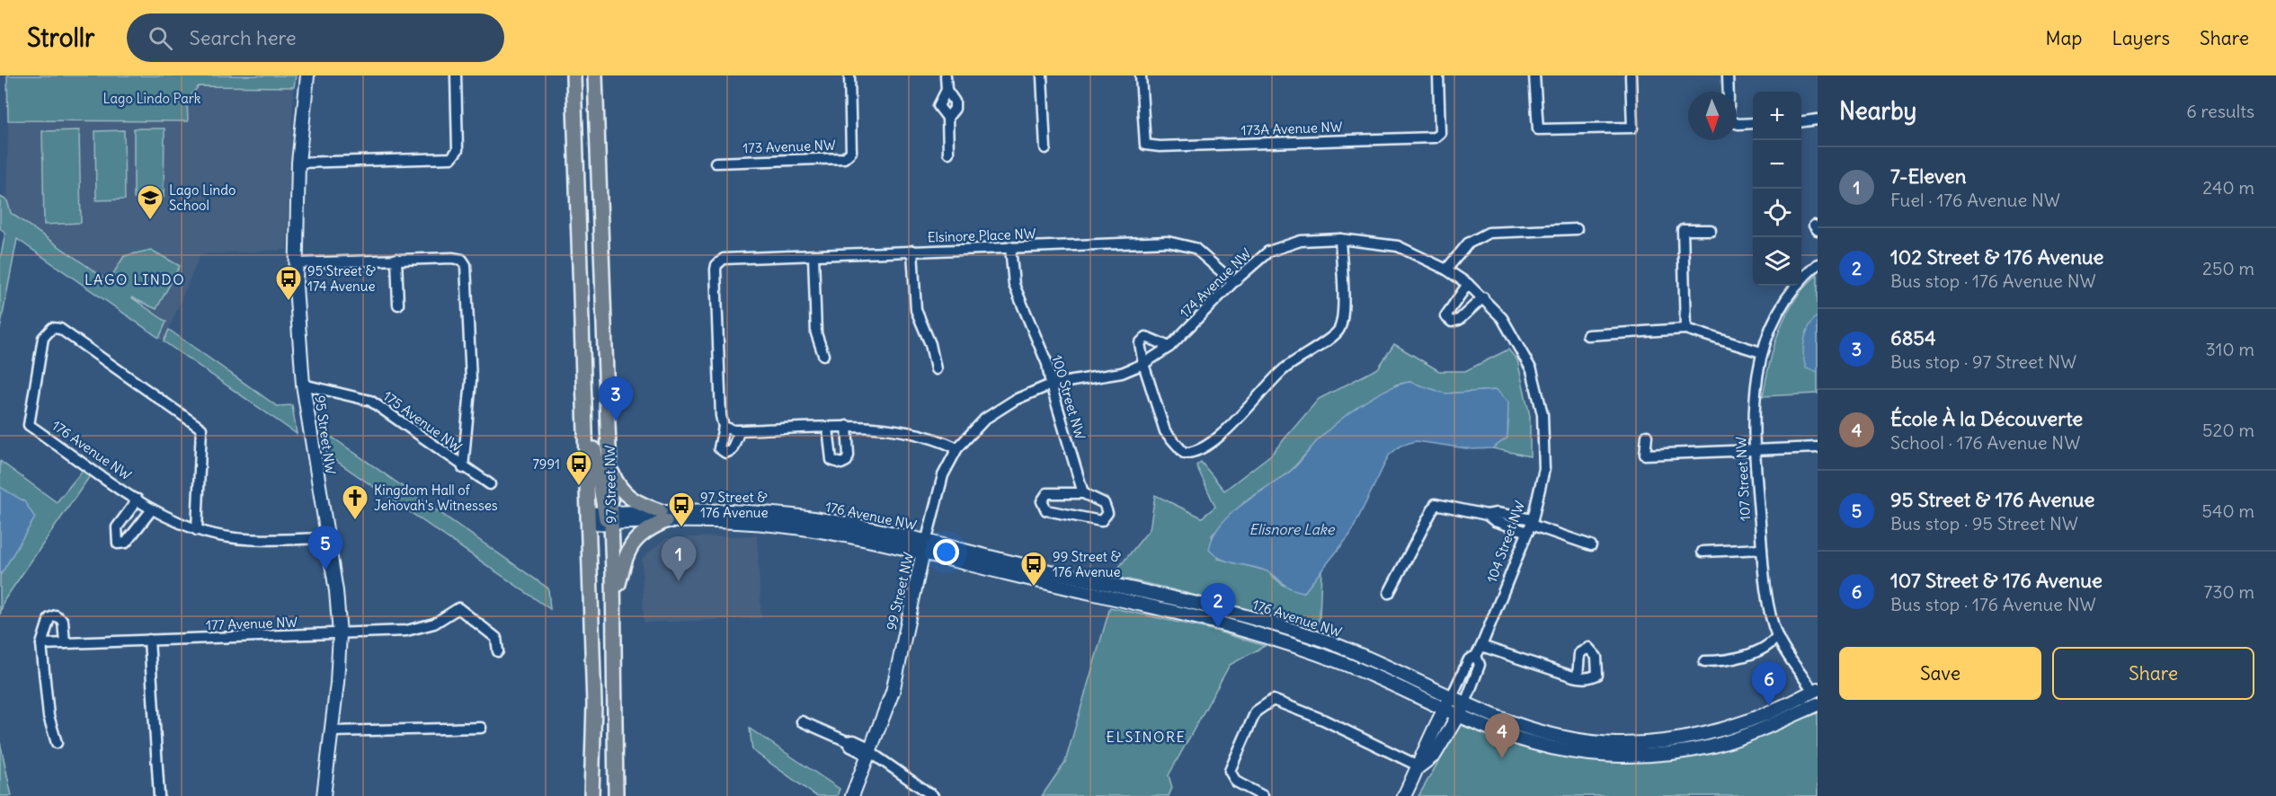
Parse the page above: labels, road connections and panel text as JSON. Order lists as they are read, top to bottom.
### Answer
{
  "streets": {
    "main road": ["97 Street NW"],
    "street": [
      "173A Avenue NW",
      "173 Avenue NW",
      "Elsinore Place NW",
      "174 Avenue NW",
      "100 Street NW",
      "175 Avenue NW",
      "95 Street NW",
      "176 Avenue NW",
      "107 Street NW",
      "104 Street NW",
      "99 Street NW",
      "177 Avenue NW"
    ]
  },
  "crossings": [
    ["Elsinore Place NW", "174 Avenue NW"],
    ["Elsinore Place NW", "100 Street NW"],
    ["174 Avenue NW", "100 Street NW"],
    ["174 Avenue NW", "104 Street NW"],
    ["174 Avenue NW", "99 Street NW"],
    ["175 Avenue NW", "95 Street NW"],
    ["95 Street NW", "176 Avenue NW"],
    ["95 Street NW", "177 Avenue NW"],
    ["176 Avenue NW", "107 Street NW"],
    ["176 Avenue NW", "97 Street NW"],
    ["176 Avenue NW", "104 Street NW"],
    ["176 Avenue NW", "99 Street NW"]
  ],
  "districts": ["LAGO LINDO", "ELSINORE"],
  "water": ["Elisnore Lake"],
  "parks": ["Lago Lindo Park"],
  "places": {
    "school or university": ["Lago Lindo School"],
    "bus stop": [
      "95 Street & 174 Avenue",
      "7991",
      "97 Street & 176 Avenue",
      "99 Street & 176 Avenue"
    ],
    "church": ["Kingdom Hall of Jehovah's Witnesses"]
  },
  "north": "bottom",
  "page": {
    "header": "Strollr",
    "search": "Search here",
    "nav": ["Map", "Layers", "Share"],
    "heading": ["Nearby", "6 results"],
    "map_buttons": ["+", "−"],
    "list": [
      {
        "mark": "1",
        "name": "7-Eleven",
        "note": "Fuel · 176 Avenue NW",
        "value": "240 m"
      },
      {
        "mark": "2",
        "name": "102 Street & 176 Avenue",
        "note": "Bus stop · 176 Avenue NW",
        "value": "250 m"
      },
      {
        "mark": "3",
        "name": "6854",
        "note": "Bus stop · 97 Street NW",
        "value": "310 m"
      },
      {
        "mark": "4",
        "name": "École À la Découverte",
        "note": "School · 176 Avenue NW",
        "value": "520 m"
      },
      {
        "mark": "5",
        "name": "95 Street & 176 Avenue",
        "note": "Bus stop · 95 Street NW",
        "value": "540 m"
      },
      {
        "mark": "6",
        "name": "107 Street & 176 Avenue",
        "note": "Bus stop · 176 Avenue NW",
        "value": "730 m"
      }
    ],
    "pins": [
      "3",
      "5",
      "1",
      "2",
      "6",
      "4"
    ],
    "buttons": ["Save", "Share"]
  }
}
